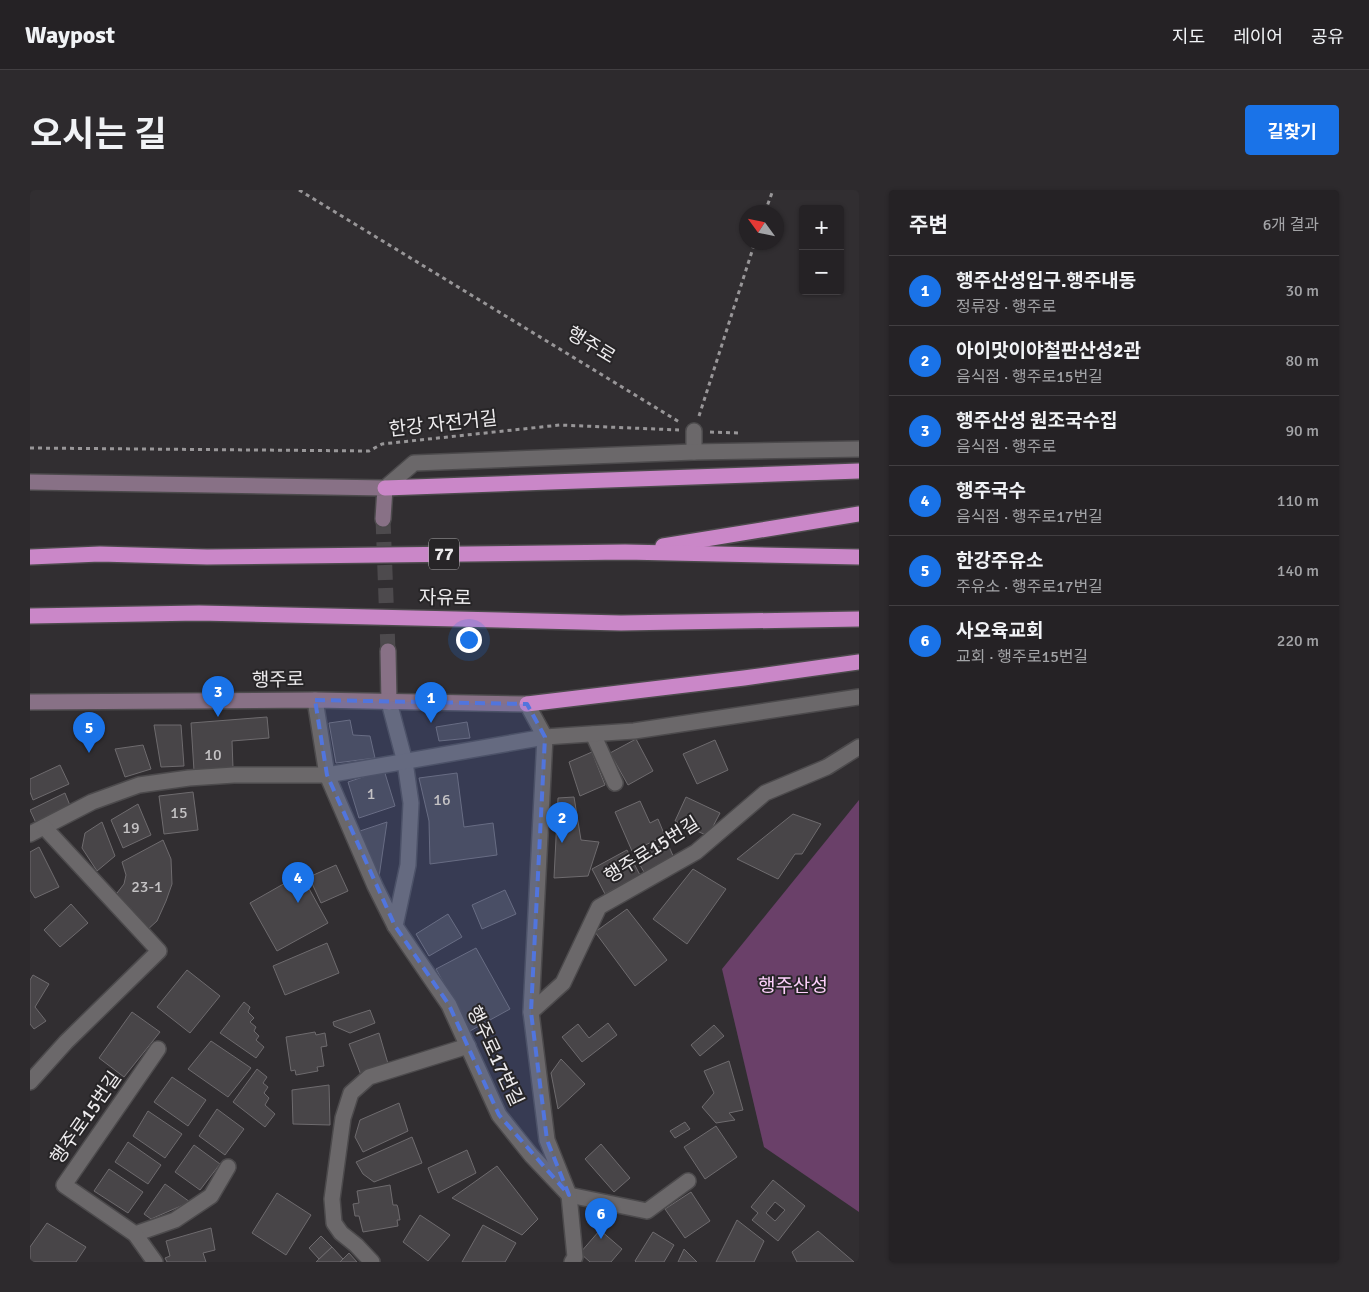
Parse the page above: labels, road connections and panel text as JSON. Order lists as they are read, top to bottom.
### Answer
{
  "streets": {
    "highway": ["77", "자유로"],
    "main road": ["행주로"],
    "street": ["행주로15번길", "행주로17번길"],
    "path": ["한강 자전거길"]
  },
  "crossings": [
    ["행주로", "한강 자전거길"],
    ["행주로", "행주로17번길"]
  ],
  "parks": ["행주산성"],
  "house_numbers": [
    "10",
    "1",
    "16",
    "15",
    "19",
    "23-1"
  ],
  "north": "top left",
  "page": {
    "header": "Waypost",
    "nav": ["지도", "레이어", "공유"],
    "title": "오시는 길",
    "buttons": "길찾기",
    "heading": ["주변", "6개 결과"],
    "map_buttons": ["+", "−"],
    "list": [
      {
        "mark": "1",
        "name": "행주산성입구.행주내동",
        "note": "정류장 · 행주로",
        "value": "30 m"
      },
      {
        "mark": "2",
        "name": "아이맛이야철판산성2관",
        "note": "음식점 · 행주로15번길",
        "value": "80 m"
      },
      {
        "mark": "3",
        "name": "행주산성 원조국수집",
        "note": "음식점 · 행주로",
        "value": "90 m"
      },
      {
        "mark": "4",
        "name": "행주국수",
        "note": "음식점 · 행주로17번길",
        "value": "110 m"
      },
      {
        "mark": "5",
        "name": "한강주유소",
        "note": "주유소 · 행주로17번길",
        "value": "140 m"
      },
      {
        "mark": "6",
        "name": "사오육교회",
        "note": "교회 · 행주로15번길",
        "value": "220 m"
      }
    ],
    "pins": [
      "3",
      "1",
      "5",
      "2",
      "4",
      "6"
    ]
  }
}
